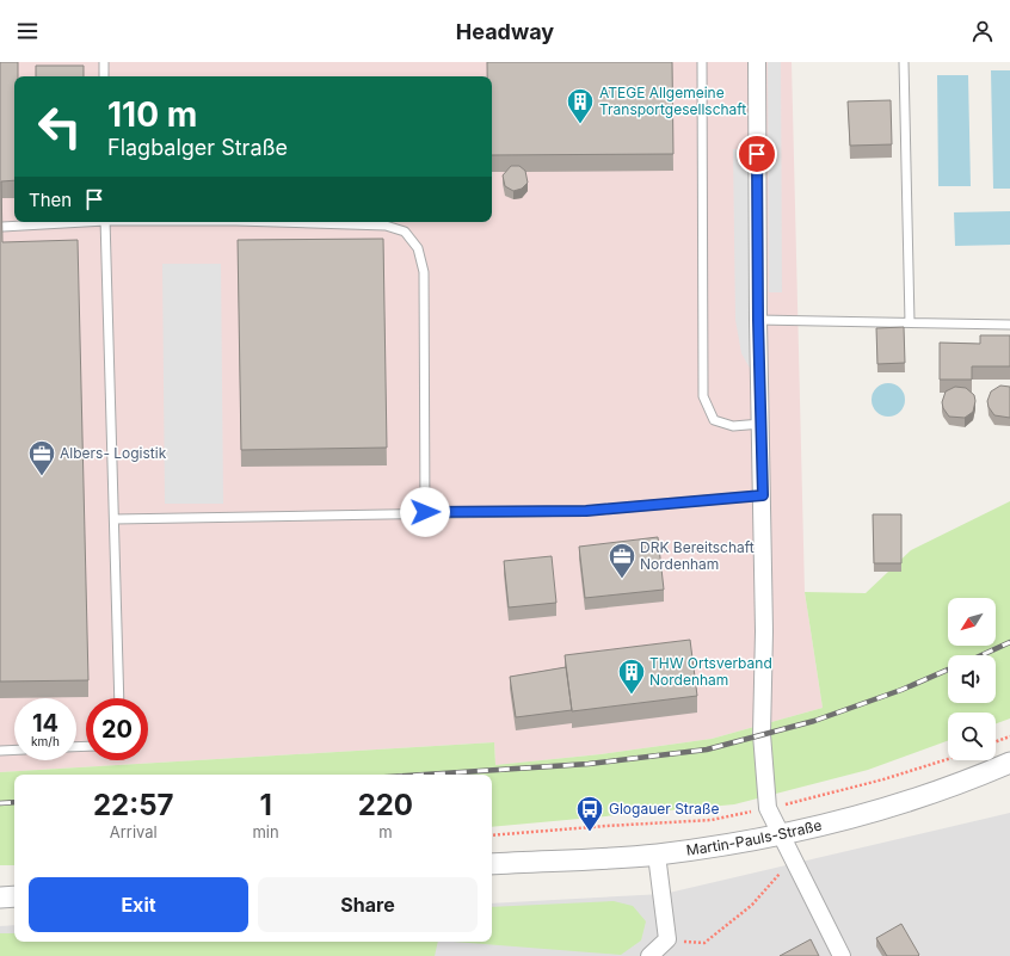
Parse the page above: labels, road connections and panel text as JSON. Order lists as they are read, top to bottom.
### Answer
{
  "streets": {
    "street": ["Martin-Pauls-Straße"]
  },
  "places": {
    "building": ["ATEGE Allgemeine Transportgesellschaft", "THW Ortsverband Nordenham"],
    "office": ["Albers- Logistik", "DRK Bereitschaft Nordenham"],
    "bus stop": ["Glogauer Straße"]
  },
  "north": "bottom left",
  "page": {
    "header": "Headway",
    "turn": ["110 m", "Flagbalger Straße"],
    "then": "Then",
    "speed": "14 km/h",
    "limit": "20",
    "eta": [
      "22:57",
      "Arrival",
      "1",
      "min",
      "220",
      "m"
    ],
    "buttons": ["Exit", "Share"]
  }
}
